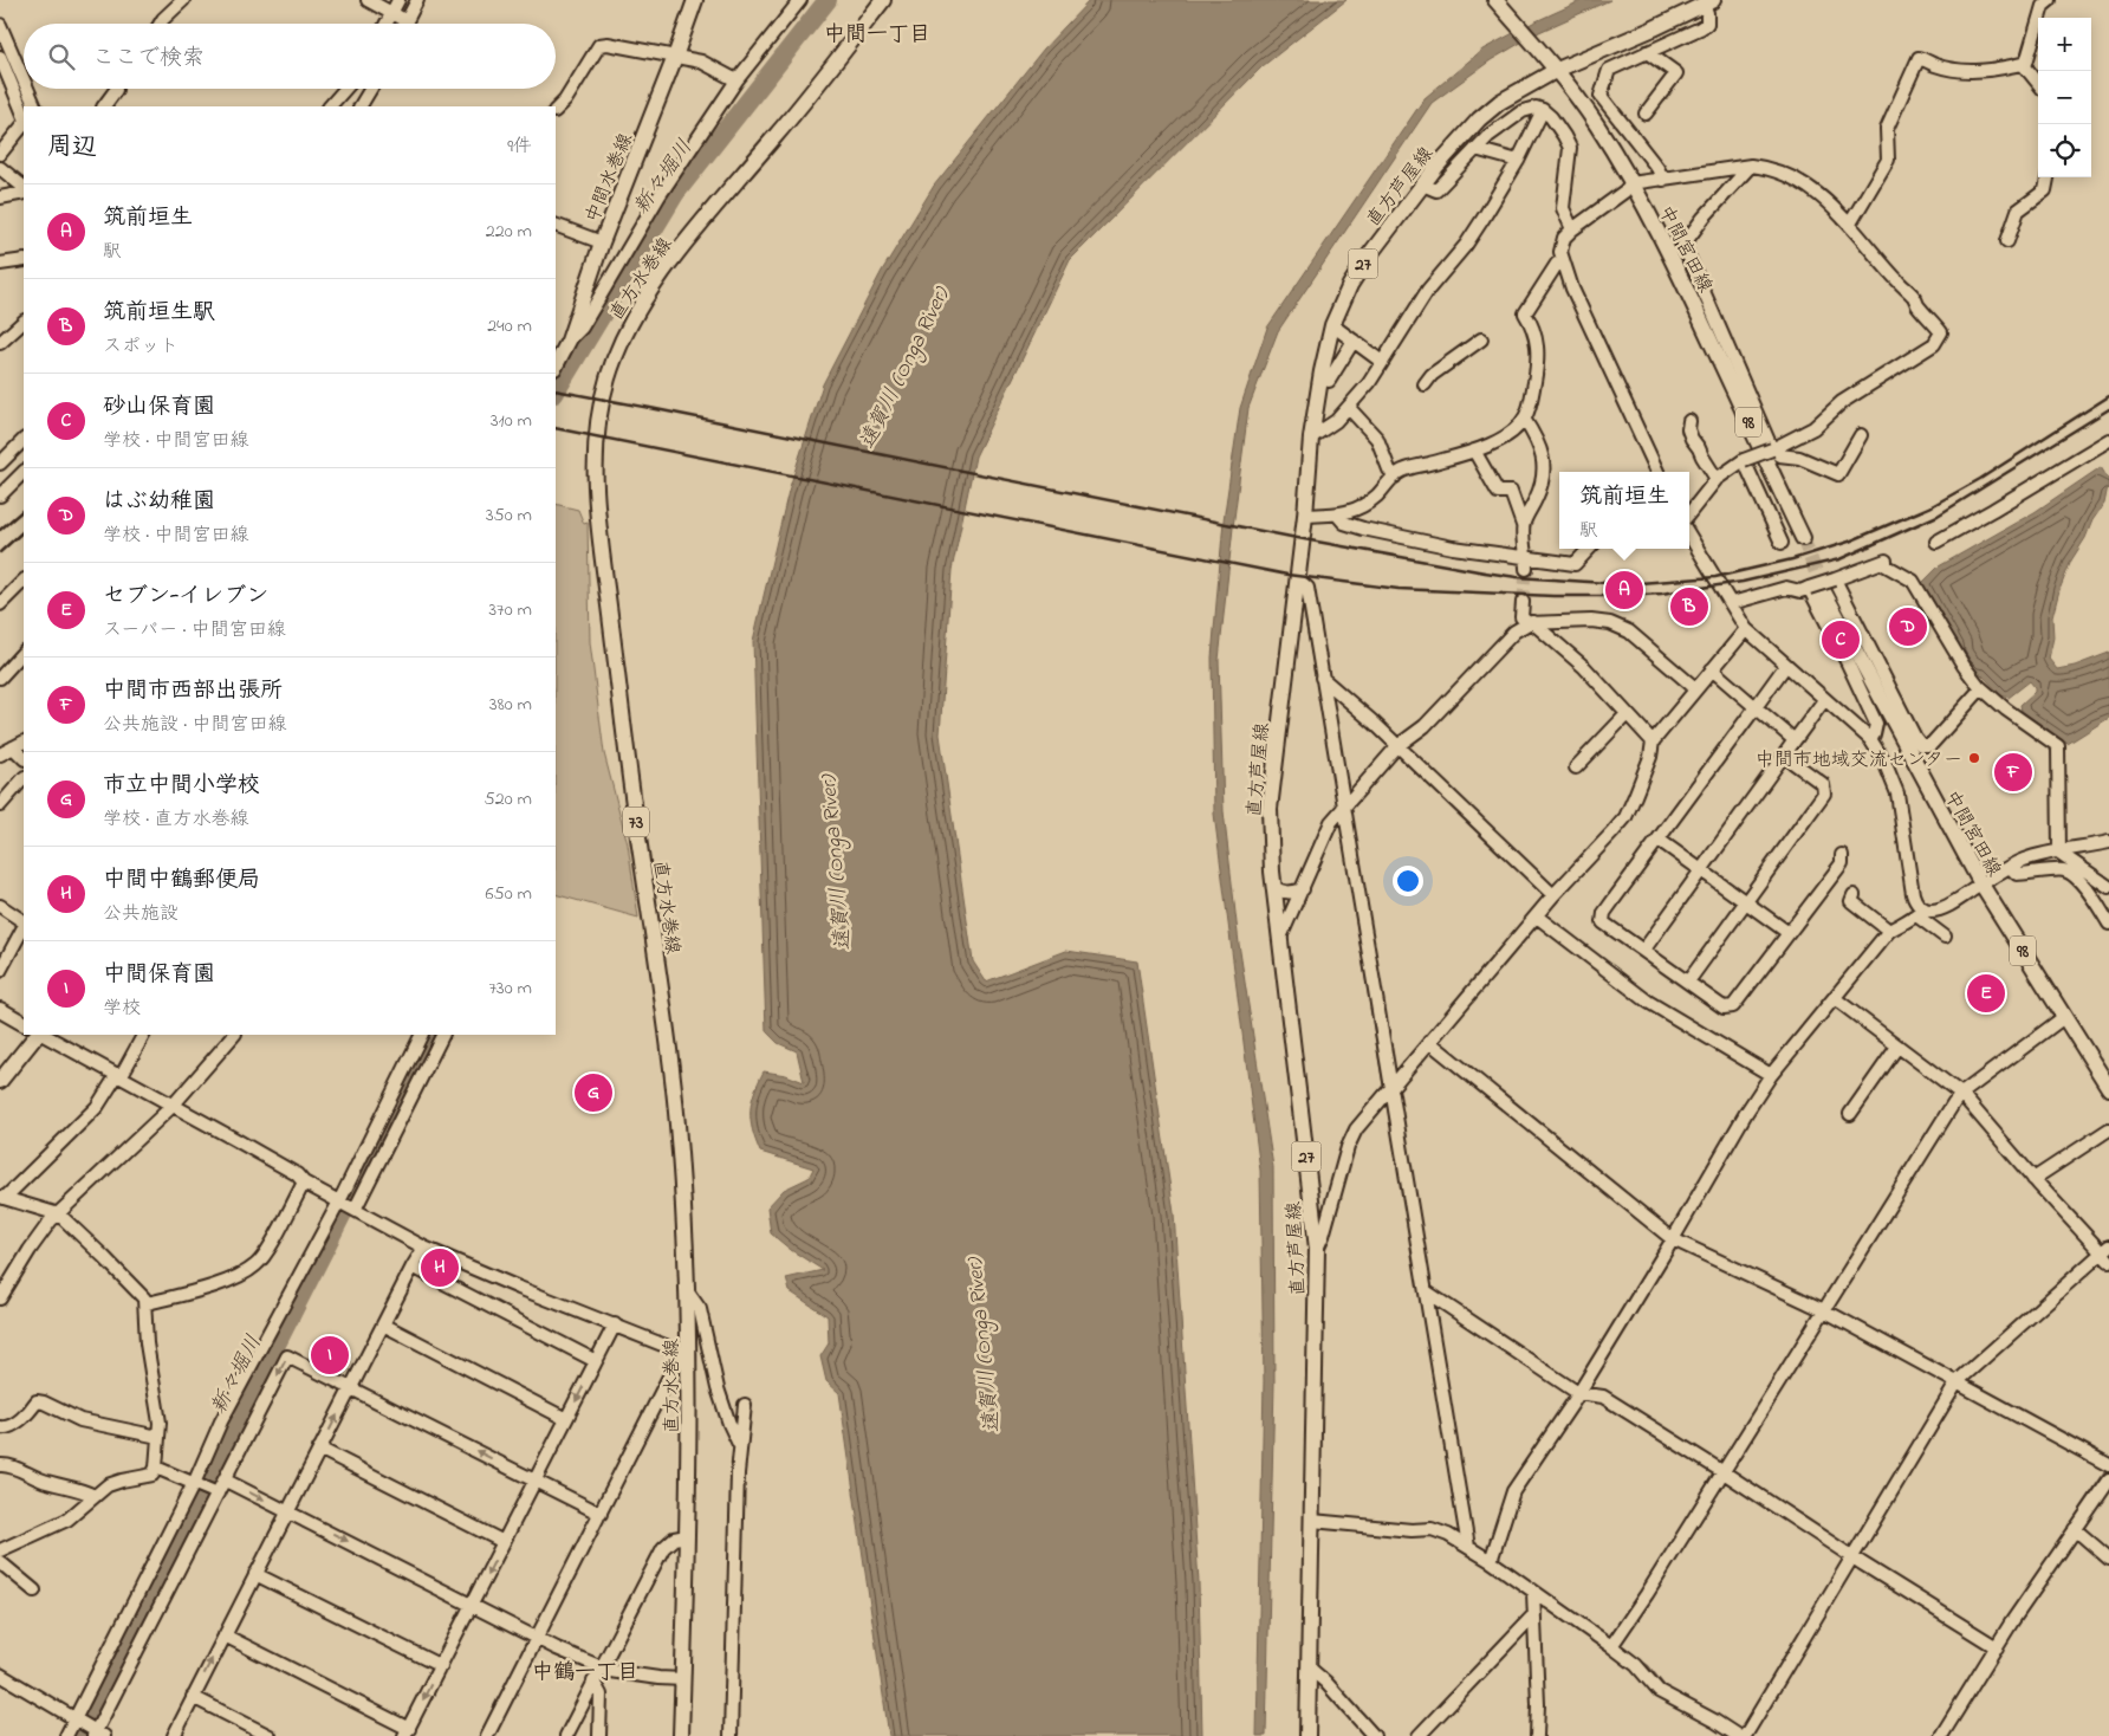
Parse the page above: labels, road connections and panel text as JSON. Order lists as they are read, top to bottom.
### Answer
{
  "streets": {
    "main road": [
      "中間水巻線",
      "直方芦屋線",
      "中間宮田線",
      "27",
      "直方水巻線",
      "98",
      "73"
    ]
  },
  "crossings": [
    ["直方芦屋線", "中間宮田線"]
  ],
  "districts": ["中間一丁目", "中鶴一丁目"],
  "water": ["新々堀川", "遠賀川 (Onga River)"],
  "places": ["中間市地域交流センター"],
  "page": {
    "map_buttons": ["+", "−"],
    "search": "ここで検索",
    "heading": ["周辺", "9件"],
    "list": [
      {
        "mark": "A",
        "name": "筑前垣生",
        "note": "駅",
        "value": "220 m"
      },
      {
        "mark": "B",
        "name": "筑前垣生駅",
        "note": "スポット",
        "value": "240 m"
      },
      {
        "mark": "C",
        "name": "砂山保育園",
        "note": "学校 · 中間宮田線",
        "value": "310 m"
      },
      {
        "mark": "D",
        "name": "はぶ幼稚園",
        "note": "学校 · 中間宮田線",
        "value": "350 m"
      },
      {
        "mark": "E",
        "name": "セブン-イレブン",
        "note": "スーパー · 中間宮田線",
        "value": "370 m"
      },
      {
        "mark": "F",
        "name": "中間市西部出張所",
        "note": "公共施設 · 中間宮田線",
        "value": "380 m"
      },
      {
        "mark": "G",
        "name": "市立中間小学校",
        "note": "学校 · 直方水巻線",
        "value": "520 m"
      },
      {
        "mark": "H",
        "name": "中間中鶴郵便局",
        "note": "公共施設",
        "value": "650 m"
      },
      {
        "mark": "I",
        "name": "中間保育園",
        "note": "学校",
        "value": "730 m"
      }
    ],
    "popup": ["筑前垣生", "駅"],
    "pins": [
      "A",
      "B",
      "D",
      "C",
      "F",
      "E",
      "G",
      "H",
      "I"
    ]
  }
}
